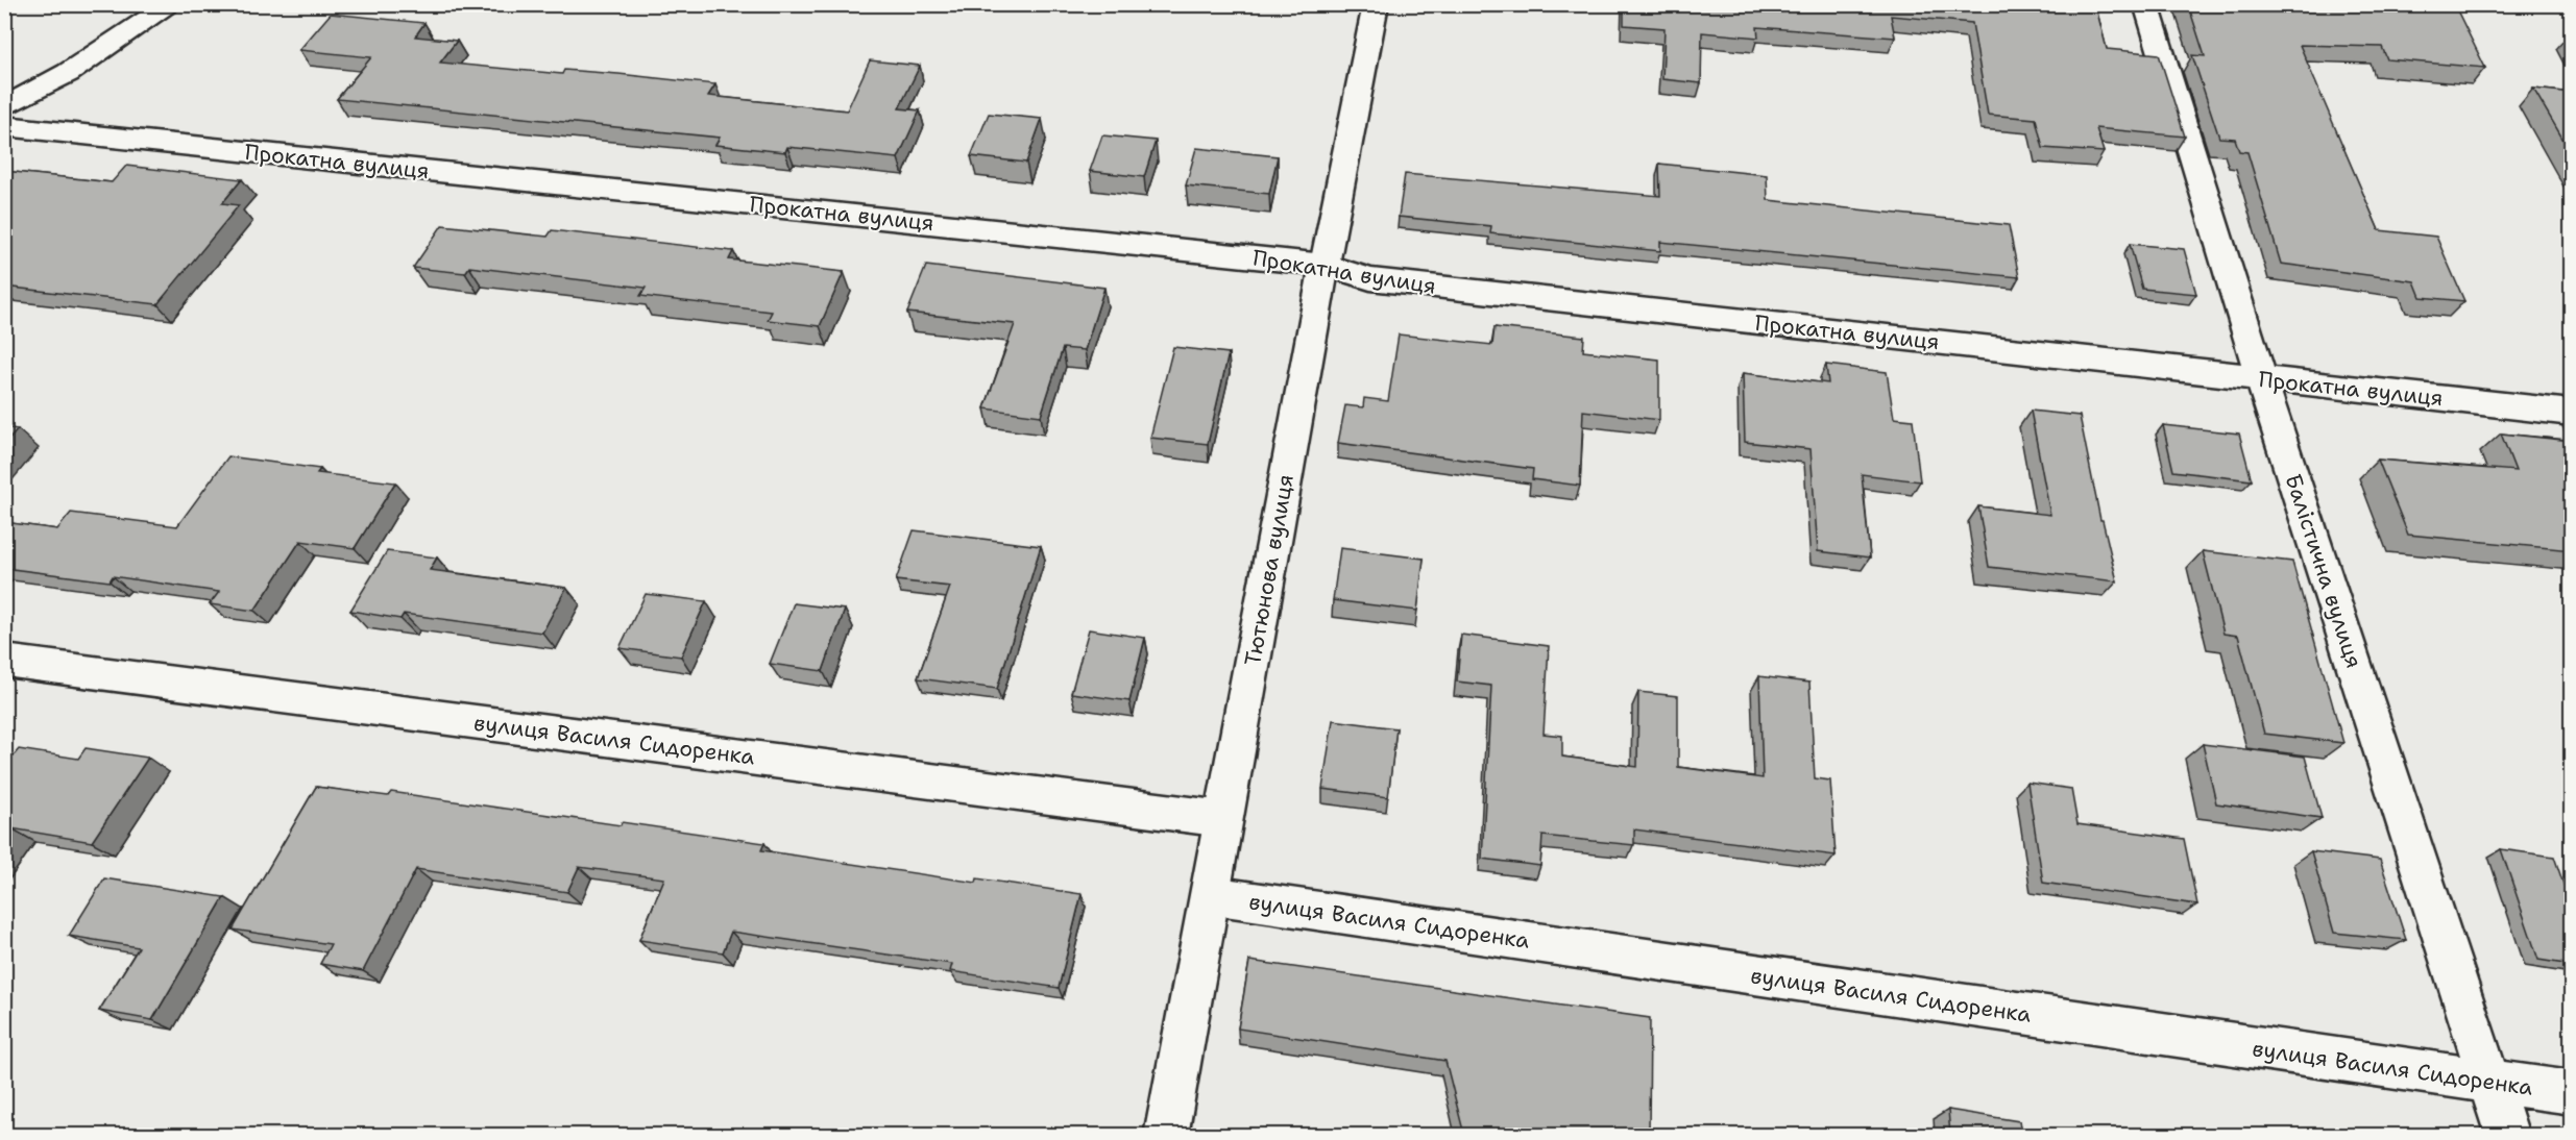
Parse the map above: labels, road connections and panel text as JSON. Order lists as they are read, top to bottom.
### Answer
{
  "streets": {
    "street": [
      "Прокатна вулиця",
      "Тютюнова вулиця",
      "Балістична вулиця",
      "вулиця Василя Сидоренка"
    ]
  },
  "crossings": [
    ["Прокатна вулиця", "Тютюнова вулиця"],
    ["Прокатна вулиця", "Балістична вулиця"],
    ["Тютюнова вулиця", "вулиця Василя Сидоренка"],
    ["Балістична вулиця", "вулиця Василя Сидоренка"]
  ]
}
